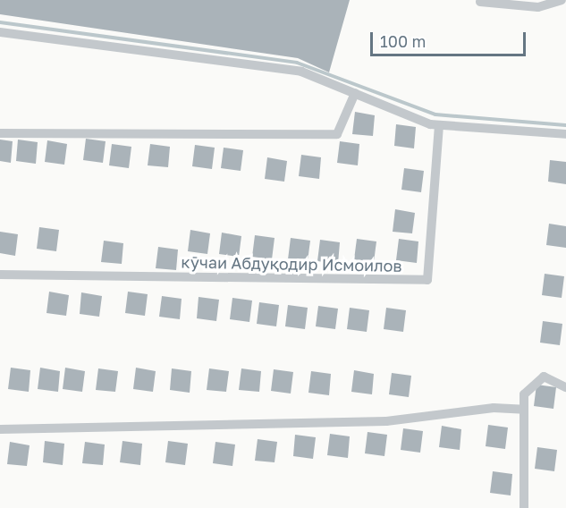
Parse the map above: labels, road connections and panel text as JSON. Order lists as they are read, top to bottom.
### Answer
{
  "streets": {
    "street": ["кӯчаи Абдуқодир Исмоилов"]
  },
  "scale_bar": "100 m"
}
